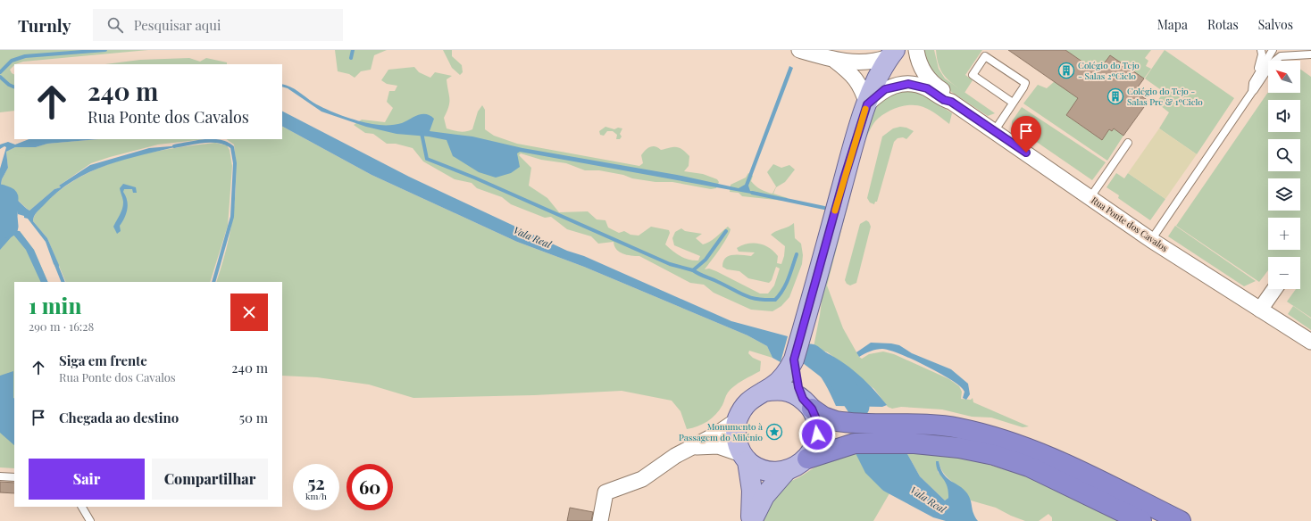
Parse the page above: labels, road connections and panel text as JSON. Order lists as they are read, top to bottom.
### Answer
{
  "streets": {
    "street": ["Rua Ponte dos Cavalos"]
  },
  "water": ["Vala Real"],
  "places": {
    "building": ["Colégio do Tejo - Salas 2ºCiclo", "Colégio do Tejo - Salas Pre & 1ºCiclo"],
    "place": ["Monumento à Passagem do Milénio"]
  },
  "north": "top left",
  "page": {
    "header": "Turnly",
    "search": "Pesquisar aqui",
    "nav": ["Mapa", "Rotas", "Salvos"],
    "map_buttons": ["+", "−"],
    "turn": ["240 m", "Rua Ponte dos Cavalos"],
    "heading": ["1 min", "290 m · 16:28"],
    "list": [
      {
        "name": "Siga em frente",
        "note": "Rua Ponte dos Cavalos",
        "value": "240 m"
      },
      {
        "name": "Chegada ao destino",
        "value": "50 m"
      }
    ],
    "buttons": ["Sair", "Compartilhar"],
    "speed": "52 km/h",
    "limit": "60"
  }
}
